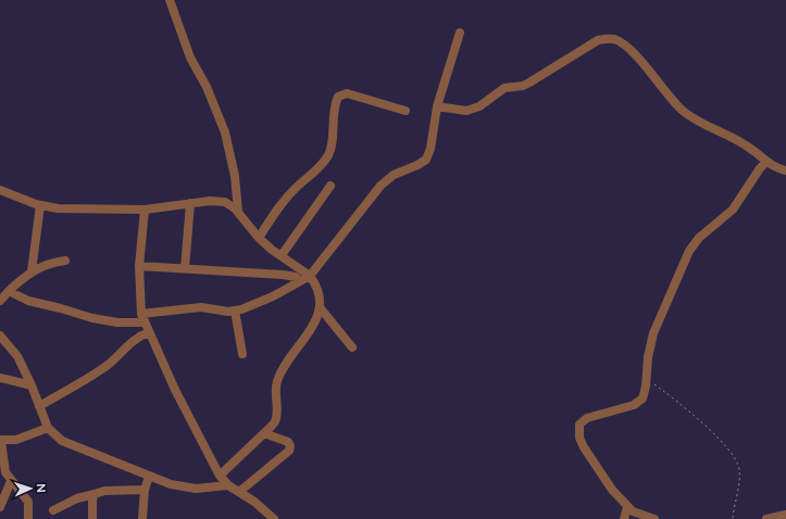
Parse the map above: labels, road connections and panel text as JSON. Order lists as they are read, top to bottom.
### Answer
{
  "north": "right"
}
